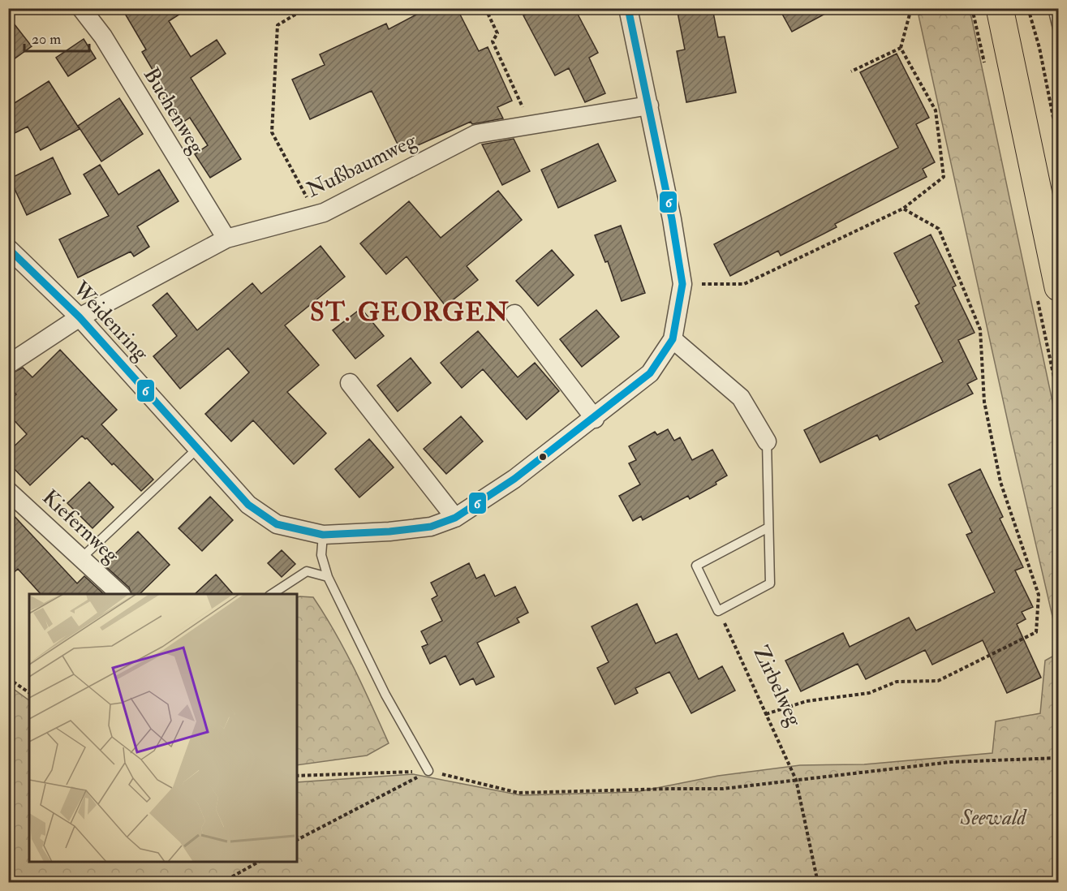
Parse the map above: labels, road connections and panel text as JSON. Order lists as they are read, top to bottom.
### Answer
{
  "streets": {
    "street": [
      "Buchenweg",
      "Nußbaumweg",
      "Weidenring",
      "Kiefernweg"
    ],
    "path": ["Zirbelweg"]
  },
  "crossings": [
    ["Buchenweg", "Nußbaumweg"],
    ["Nußbaumweg", "Weidenring"]
  ],
  "districts": ["ST. GEORGEN"],
  "parks": ["Seewald"],
  "lines": ["transit line 6"],
  "scale_bar": "20 m"
}
